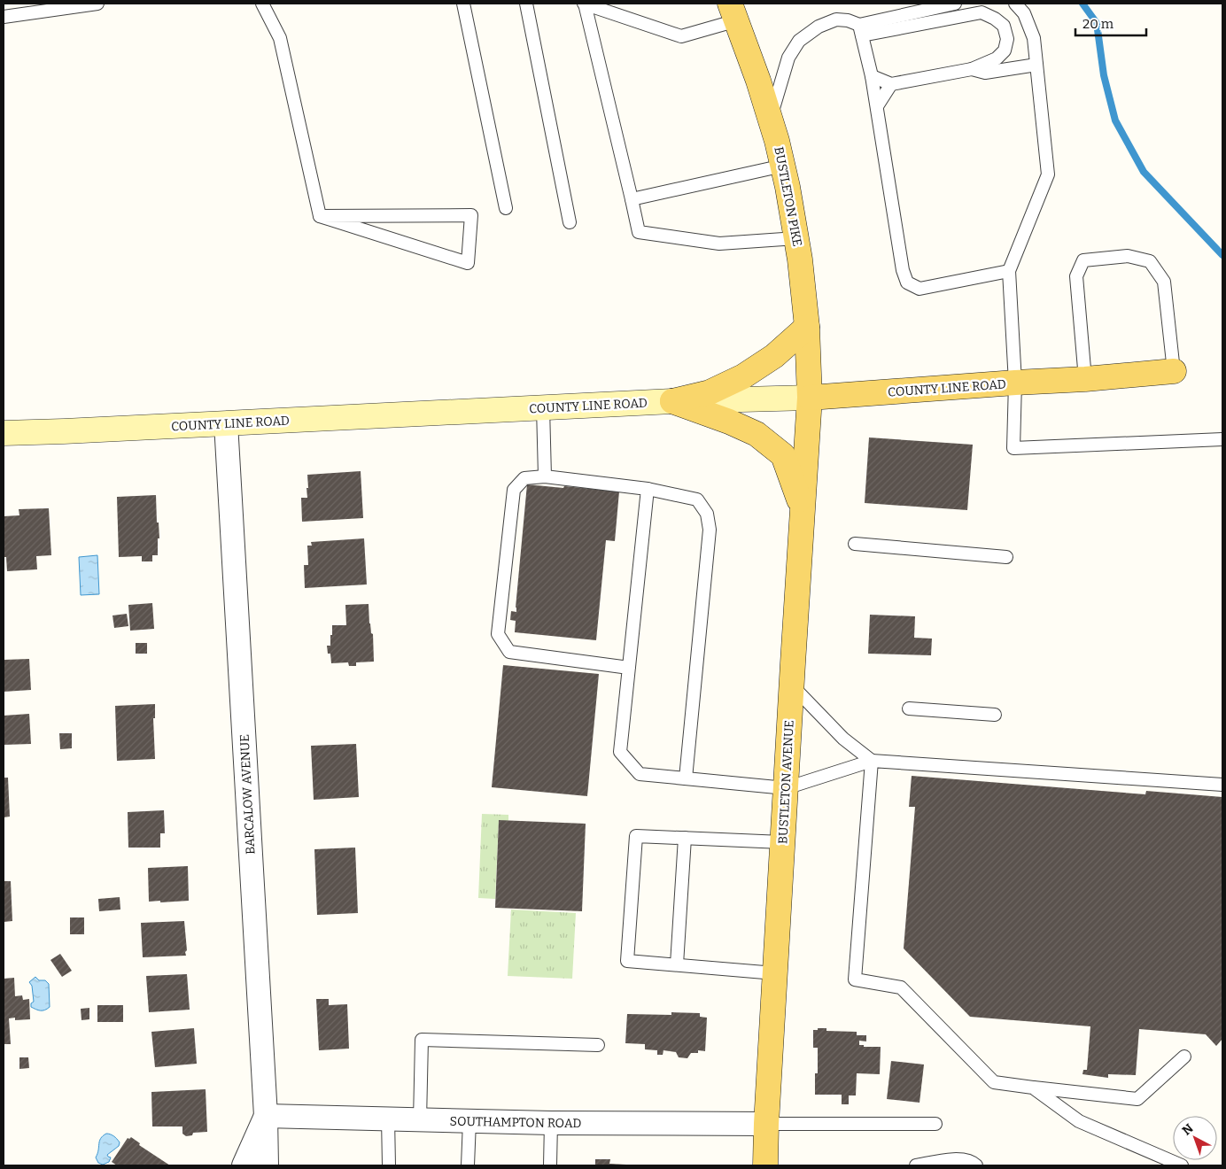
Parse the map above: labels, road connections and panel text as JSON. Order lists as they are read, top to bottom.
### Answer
{
  "streets": {
    "main road": ["BUSTLETON PIKE", "COUNTY LINE ROAD", "BUSTLETON AVENUE"],
    "street": ["BARCALOW AVENUE", "SOUTHAMPTON ROAD"]
  },
  "crossings": [
    ["BUSTLETON PIKE", "COUNTY LINE ROAD"],
    ["BUSTLETON PIKE", "BUSTLETON AVENUE"],
    ["COUNTY LINE ROAD", "BUSTLETON AVENUE"],
    ["COUNTY LINE ROAD", "BARCALOW AVENUE"],
    ["BUSTLETON AVENUE", "SOUTHAMPTON ROAD"],
    ["BARCALOW AVENUE", "SOUTHAMPTON ROAD"]
  ],
  "scale_bar": "20 m",
  "north": "top left"
}
